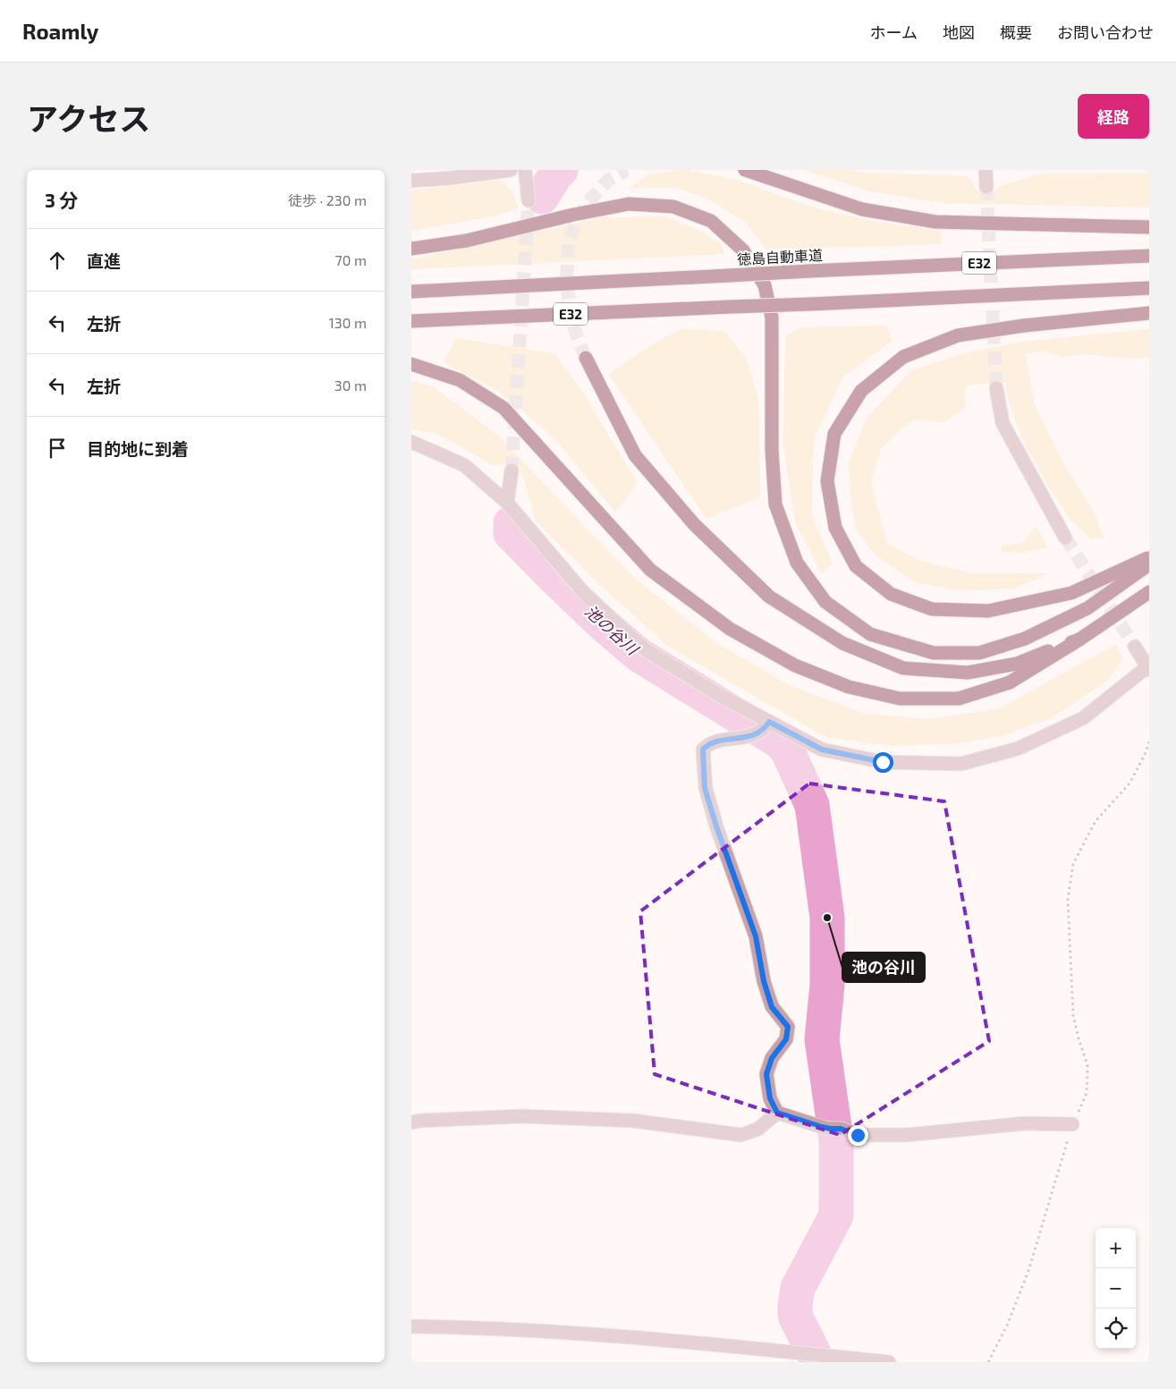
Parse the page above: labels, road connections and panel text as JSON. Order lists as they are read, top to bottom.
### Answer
{
  "streets": {
    "highway": ["徳島自動車道", "E32"]
  },
  "water": ["池の谷川"],
  "places": ["池の谷川"],
  "page": {
    "header": "Roamly",
    "nav": [
      "ホーム",
      "地図",
      "概要",
      "お問い合わせ"
    ],
    "title": "アクセス",
    "buttons": "経路",
    "heading": ["3 分", "徒歩 · 230 m"],
    "list": [
      ["直進", "70 m"],
      ["左折", "130 m"],
      ["左折", "30 m"],
      "目的地に到着"
    ],
    "map_buttons": ["+", "−"]
  }
}
